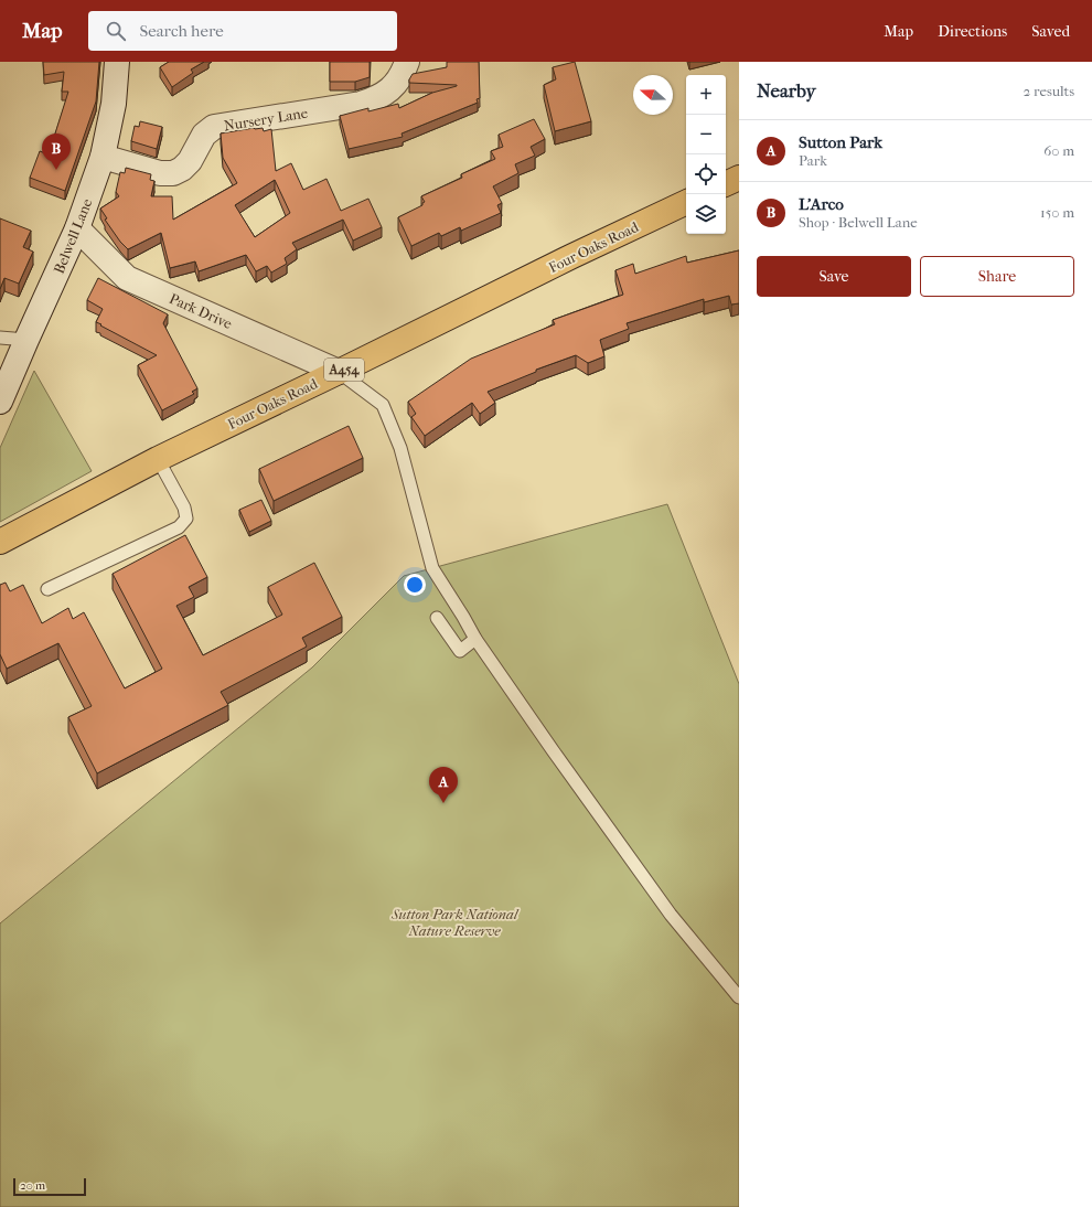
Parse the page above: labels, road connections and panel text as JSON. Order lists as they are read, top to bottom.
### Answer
{
  "streets": {
    "main road": ["Four Oaks Road", "A454"],
    "street": ["Nursery Lane", "Belwell Lane", "Park Drive"]
  },
  "crossings": [
    ["Nursery Lane", "Belwell Lane"],
    ["Belwell Lane", "Park Drive"],
    ["Four Oaks Road", "Park Drive"]
  ],
  "parks": ["Sutton Park National Nature Reserve"],
  "scale_bar": "20 m",
  "north": "left",
  "page": {
    "header": "Map",
    "search": "Search here",
    "nav": ["Map", "Directions", "Saved"],
    "heading": ["Nearby", "2 results"],
    "map_buttons": ["+", "−"],
    "list": [
      {
        "mark": "A",
        "name": "Sutton Park",
        "note": "Park",
        "value": "60 m"
      },
      {
        "mark": "B",
        "name": "L'Arco",
        "note": "Shop · Belwell Lane",
        "value": "150 m"
      }
    ],
    "pins": ["B", "A"],
    "buttons": ["Save", "Share"],
    "scale": "20 m"
  }
}
